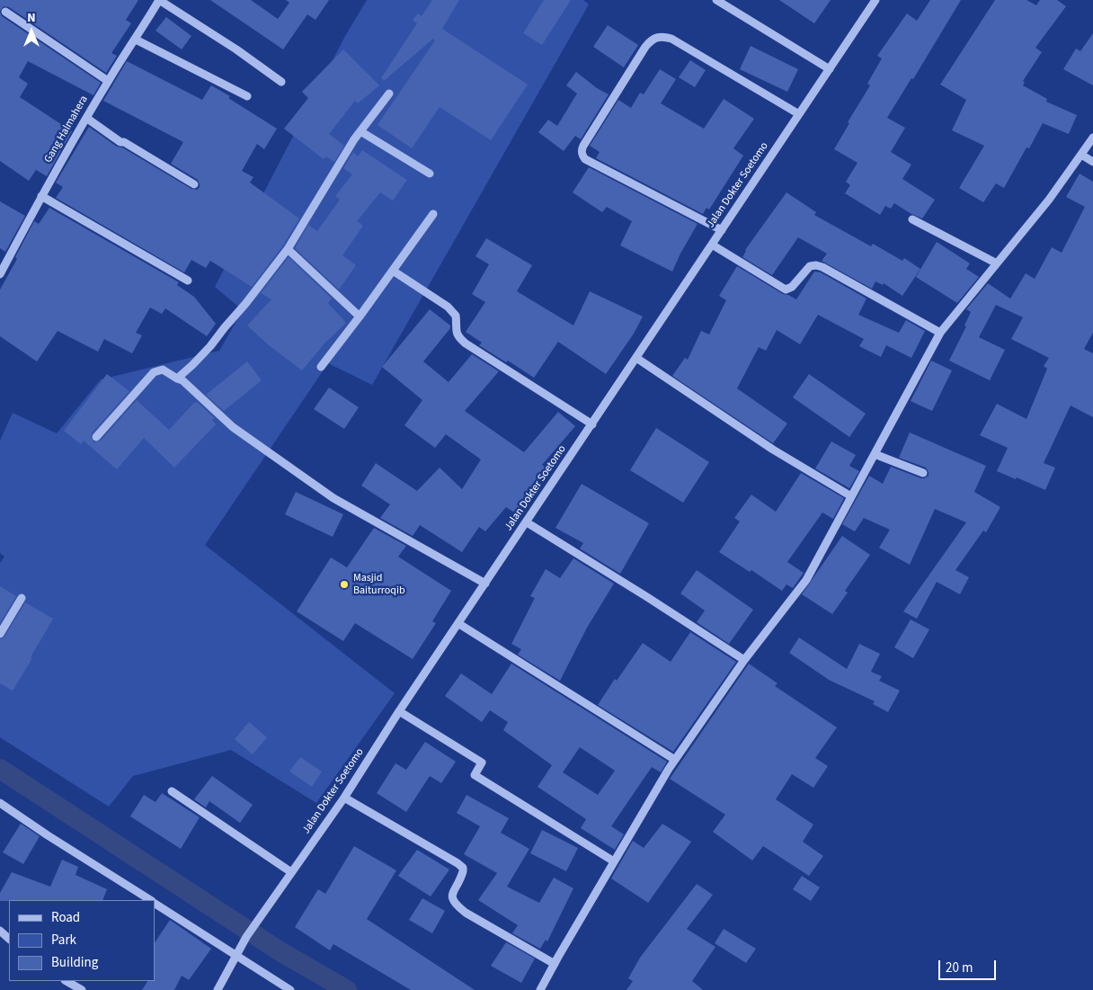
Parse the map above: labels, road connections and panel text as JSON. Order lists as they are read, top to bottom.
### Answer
{
  "streets": {
    "street": ["Gang Halmahera", "Jalan Dokter Soetomo"]
  },
  "places": ["Masjid Baiturroqib"],
  "legend": ["Road", "Park", "Building"],
  "scale_bar": "20 m",
  "north": "top"
}
